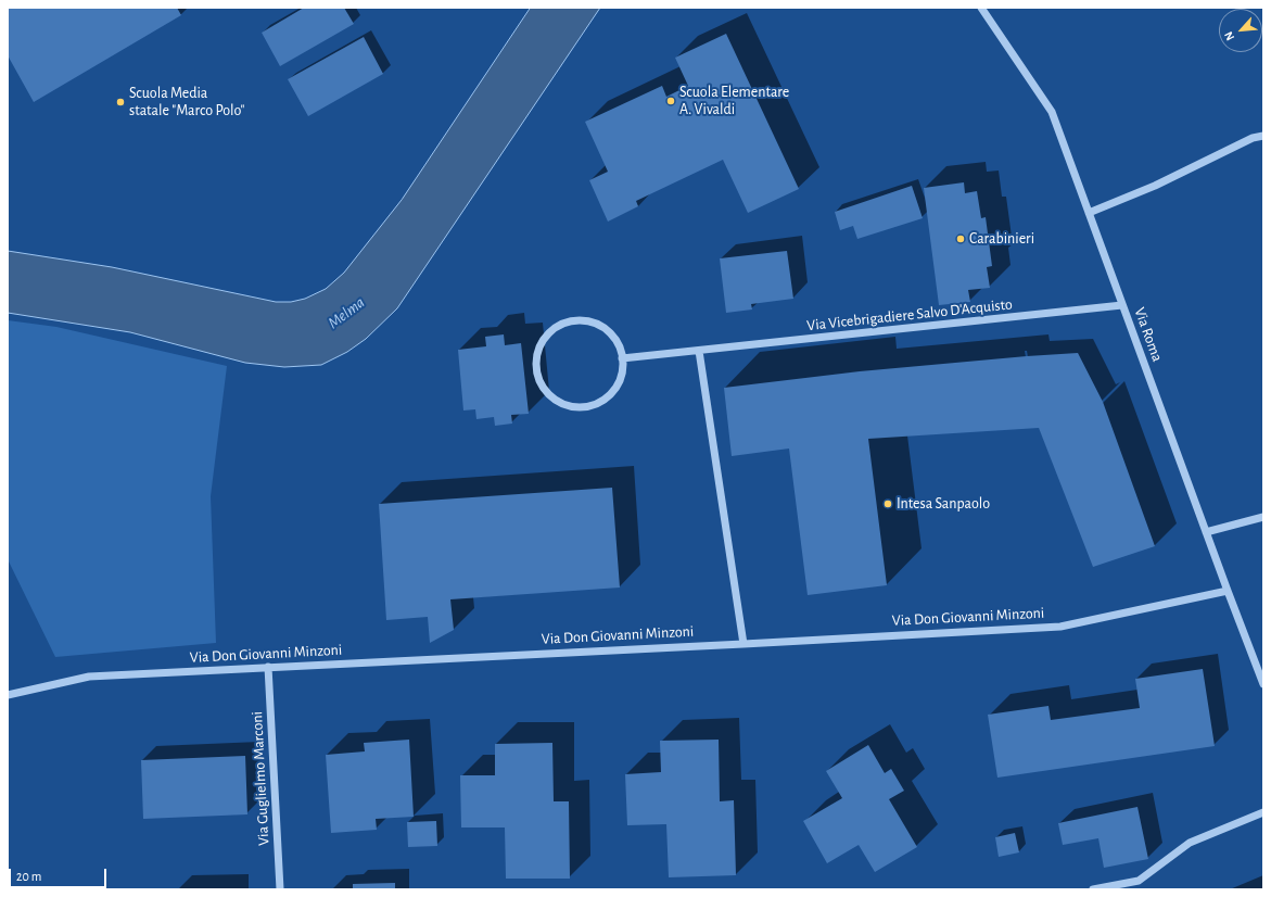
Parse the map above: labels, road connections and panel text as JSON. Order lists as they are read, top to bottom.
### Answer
{
  "streets": {
    "street": [
      "Via Vicebrigadiere Salvo D'Acquisto",
      "Via Roma",
      "Via Don Giovanni Minzoni",
      "Via Guglielmo Marconi"
    ]
  },
  "crossings": [
    ["Via Vicebrigadiere Salvo D'Acquisto", "Via Roma"],
    ["Via Roma", "Via Don Giovanni Minzoni"],
    ["Via Don Giovanni Minzoni", "Via Guglielmo Marconi"]
  ],
  "water": ["Melma"],
  "places": [
    "Scuola Elementare A. Vivaldi",
    "Scuola Media statale \"Marco Polo\"",
    "Carabinieri",
    "Intesa Sanpaolo"
  ],
  "scale_bar": "20 m",
  "north": "bottom left"
}
